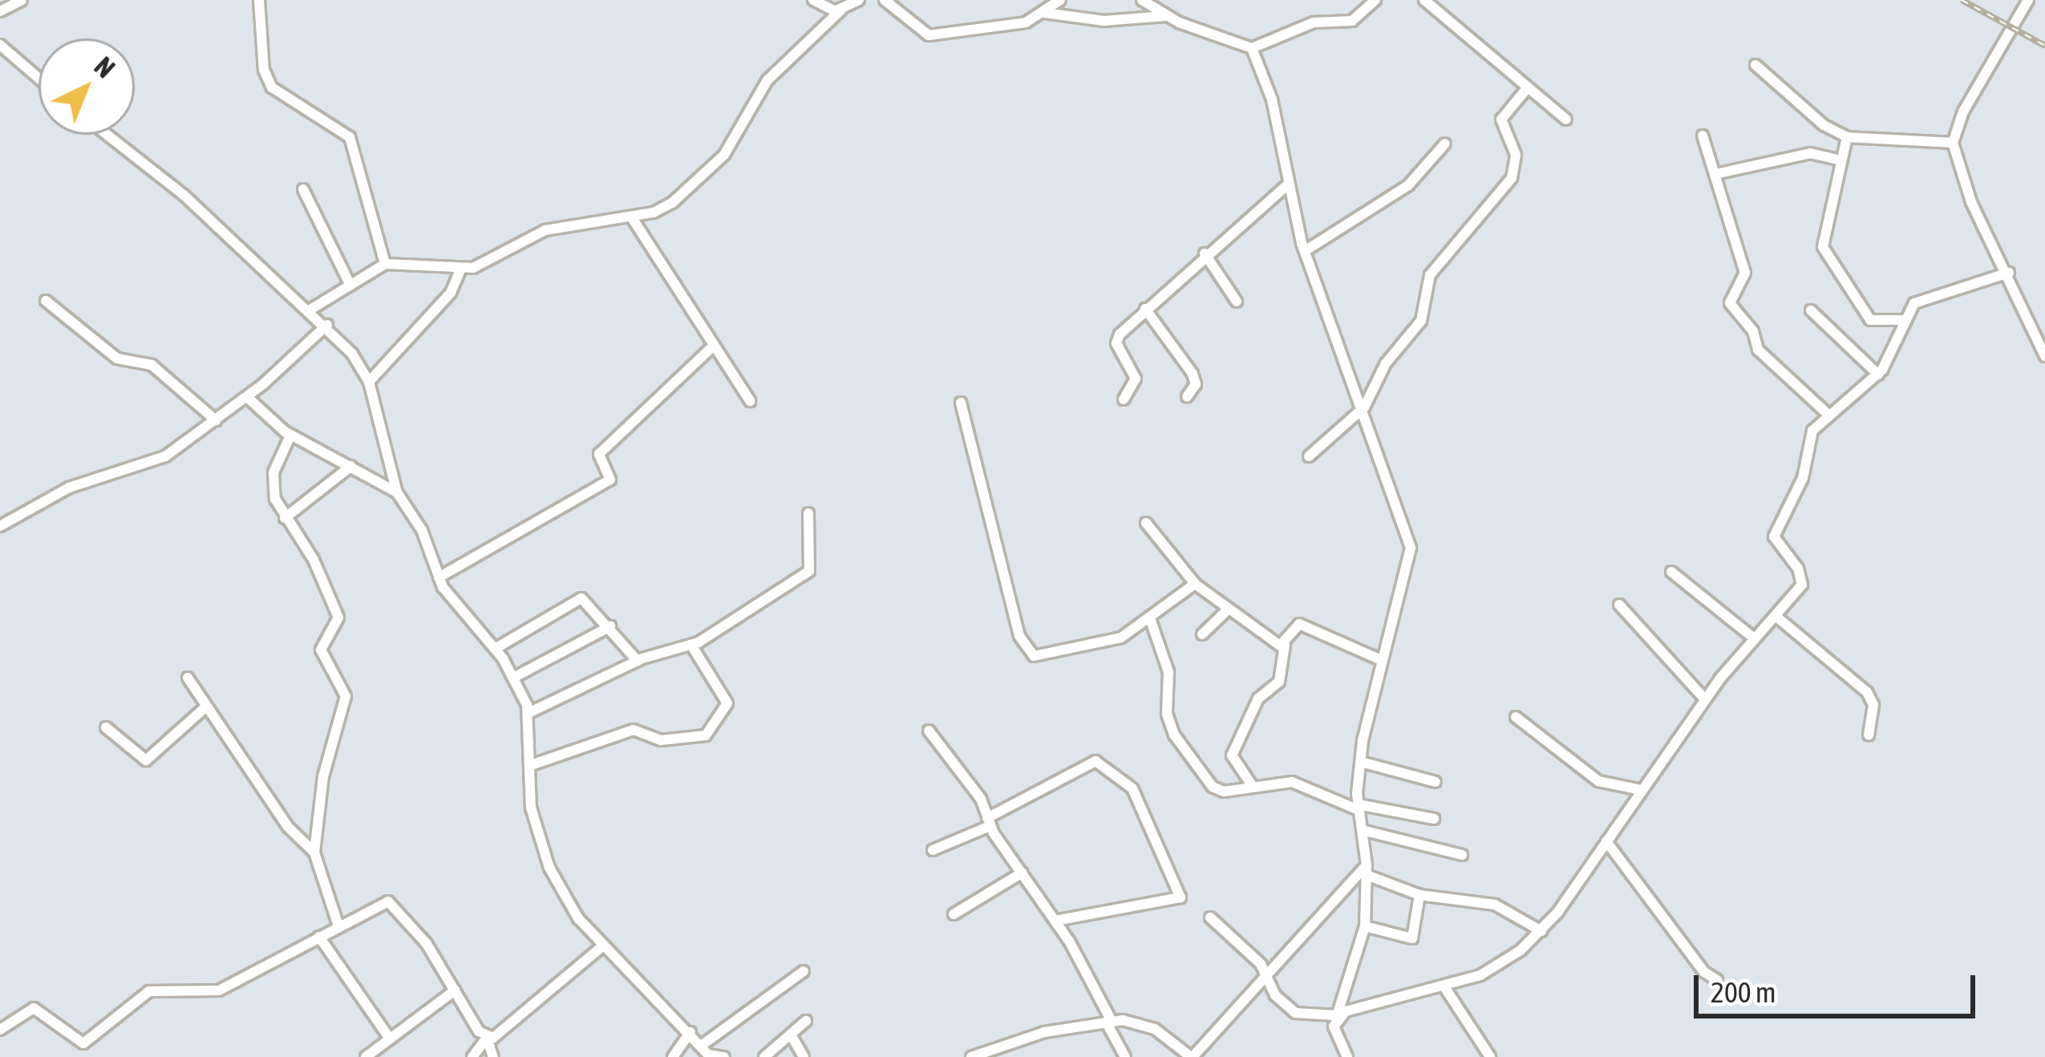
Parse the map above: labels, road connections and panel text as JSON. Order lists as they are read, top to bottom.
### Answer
{
  "scale_bar": "200 m",
  "north": "top right"
}
